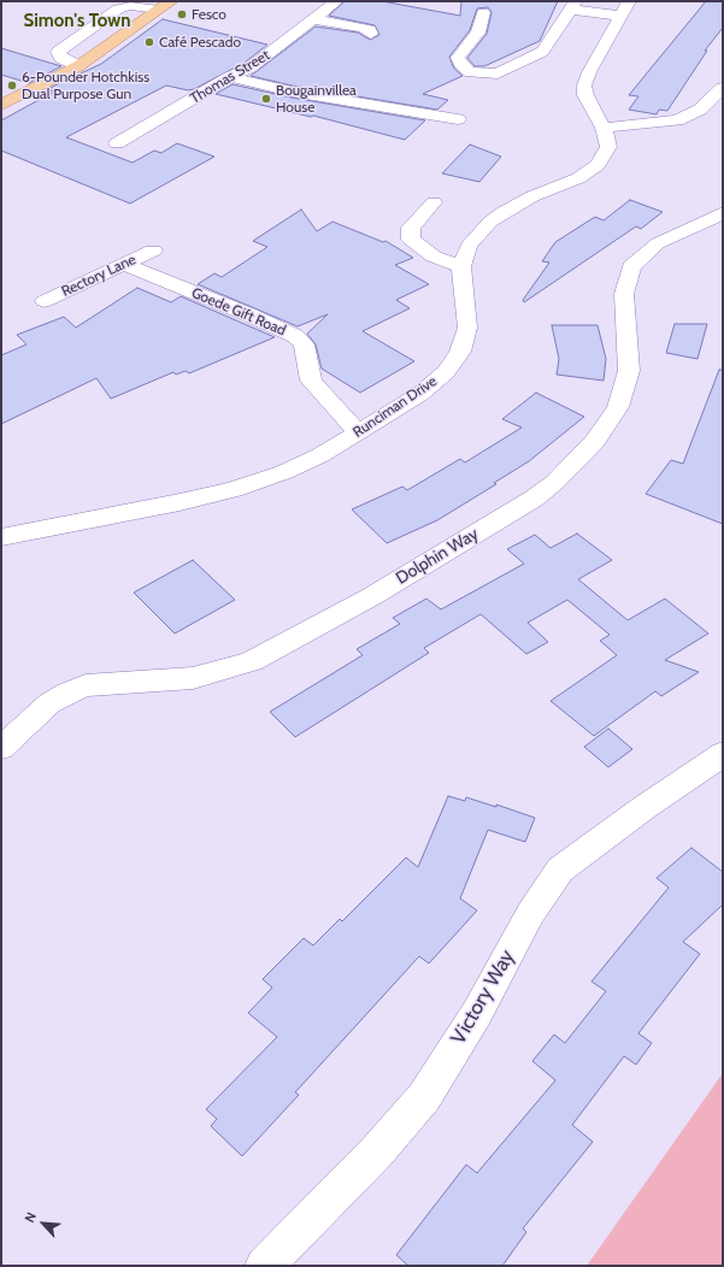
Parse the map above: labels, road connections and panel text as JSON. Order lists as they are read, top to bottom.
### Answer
{
  "streets": {
    "street": [
      "Thomas Street",
      "Rectory Lane",
      "Goede Gift Road",
      "Runciman Drive",
      "Dolphin Way",
      "Victory Way"
    ]
  },
  "crossings": [
    ["Rectory Lane", "Goede Gift Road"],
    ["Goede Gift Road", "Runciman Drive"]
  ],
  "districts": ["Simon's Town"],
  "places": [
    "Fesco",
    "Café Pescado",
    "6-Pounder Hotchkiss Dual Purpose Gun",
    "Bougainvillea House"
  ],
  "north": "top left"
}
